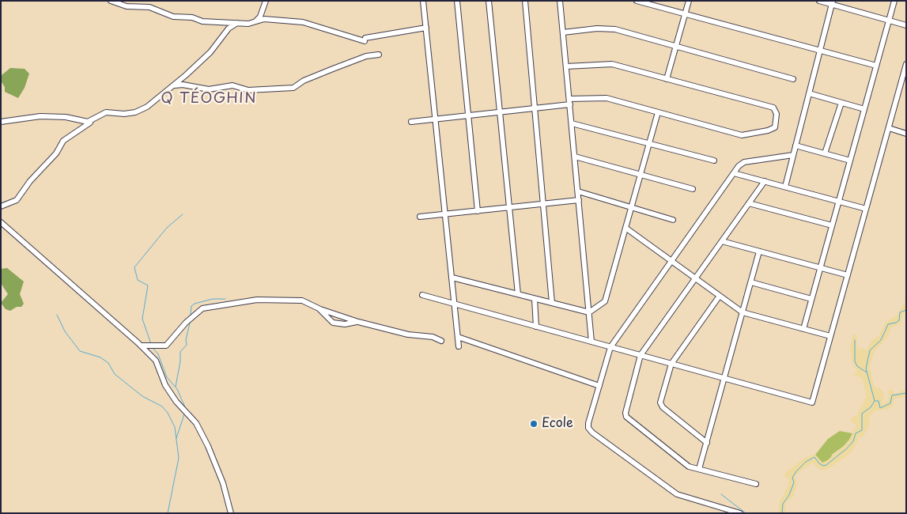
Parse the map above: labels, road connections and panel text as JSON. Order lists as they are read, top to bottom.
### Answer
{
  "districts": ["Q TÉOGHIN"],
  "places": ["Ecole"]
}
